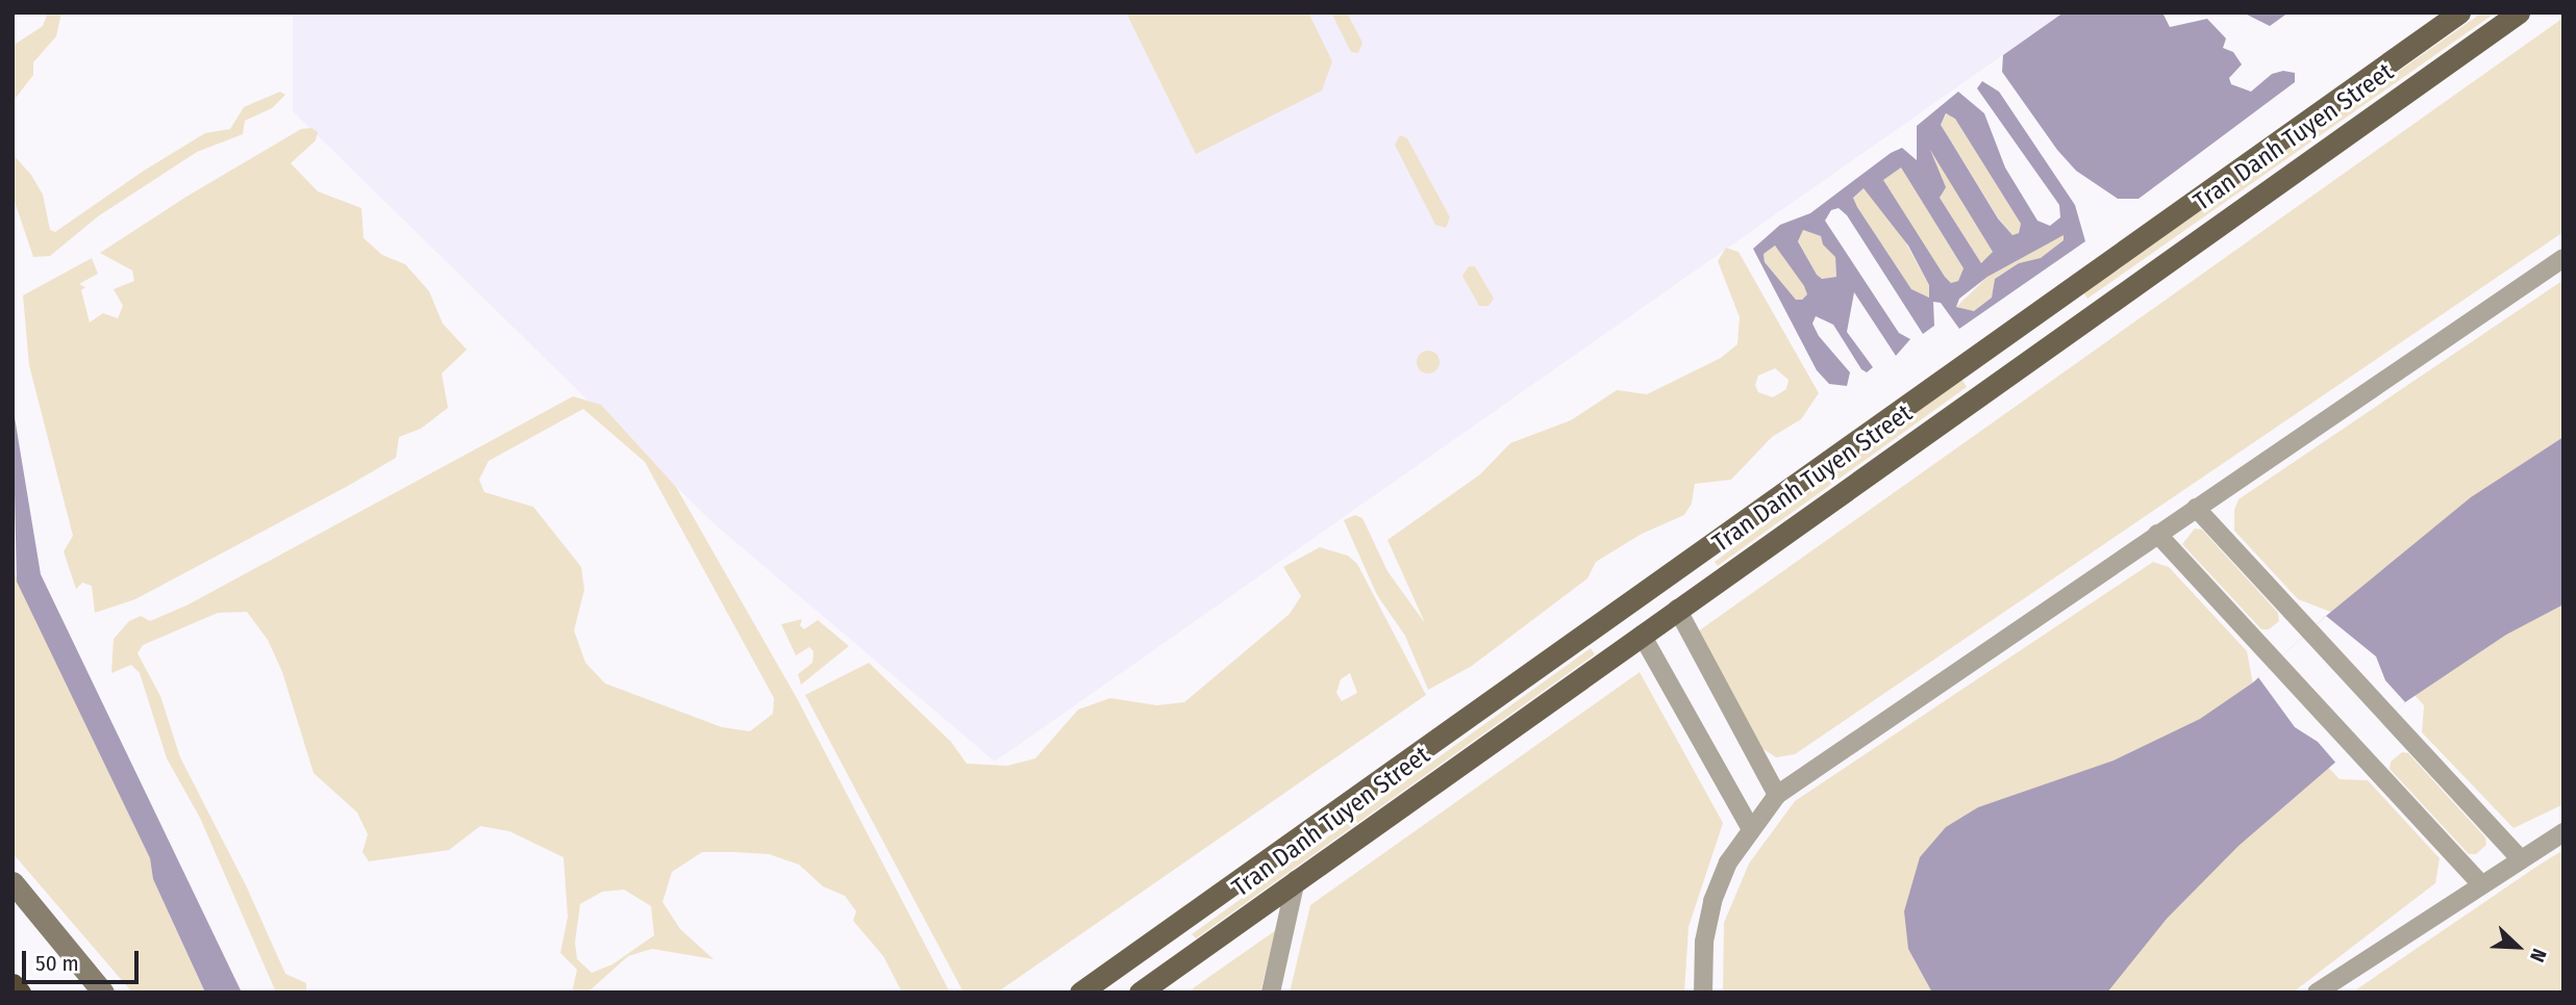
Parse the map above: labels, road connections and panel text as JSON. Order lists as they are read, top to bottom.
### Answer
{
  "streets": {
    "main road": ["Tran Danh Tuyen Street"]
  },
  "scale_bar": "50 m",
  "north": "bottom right"
}
